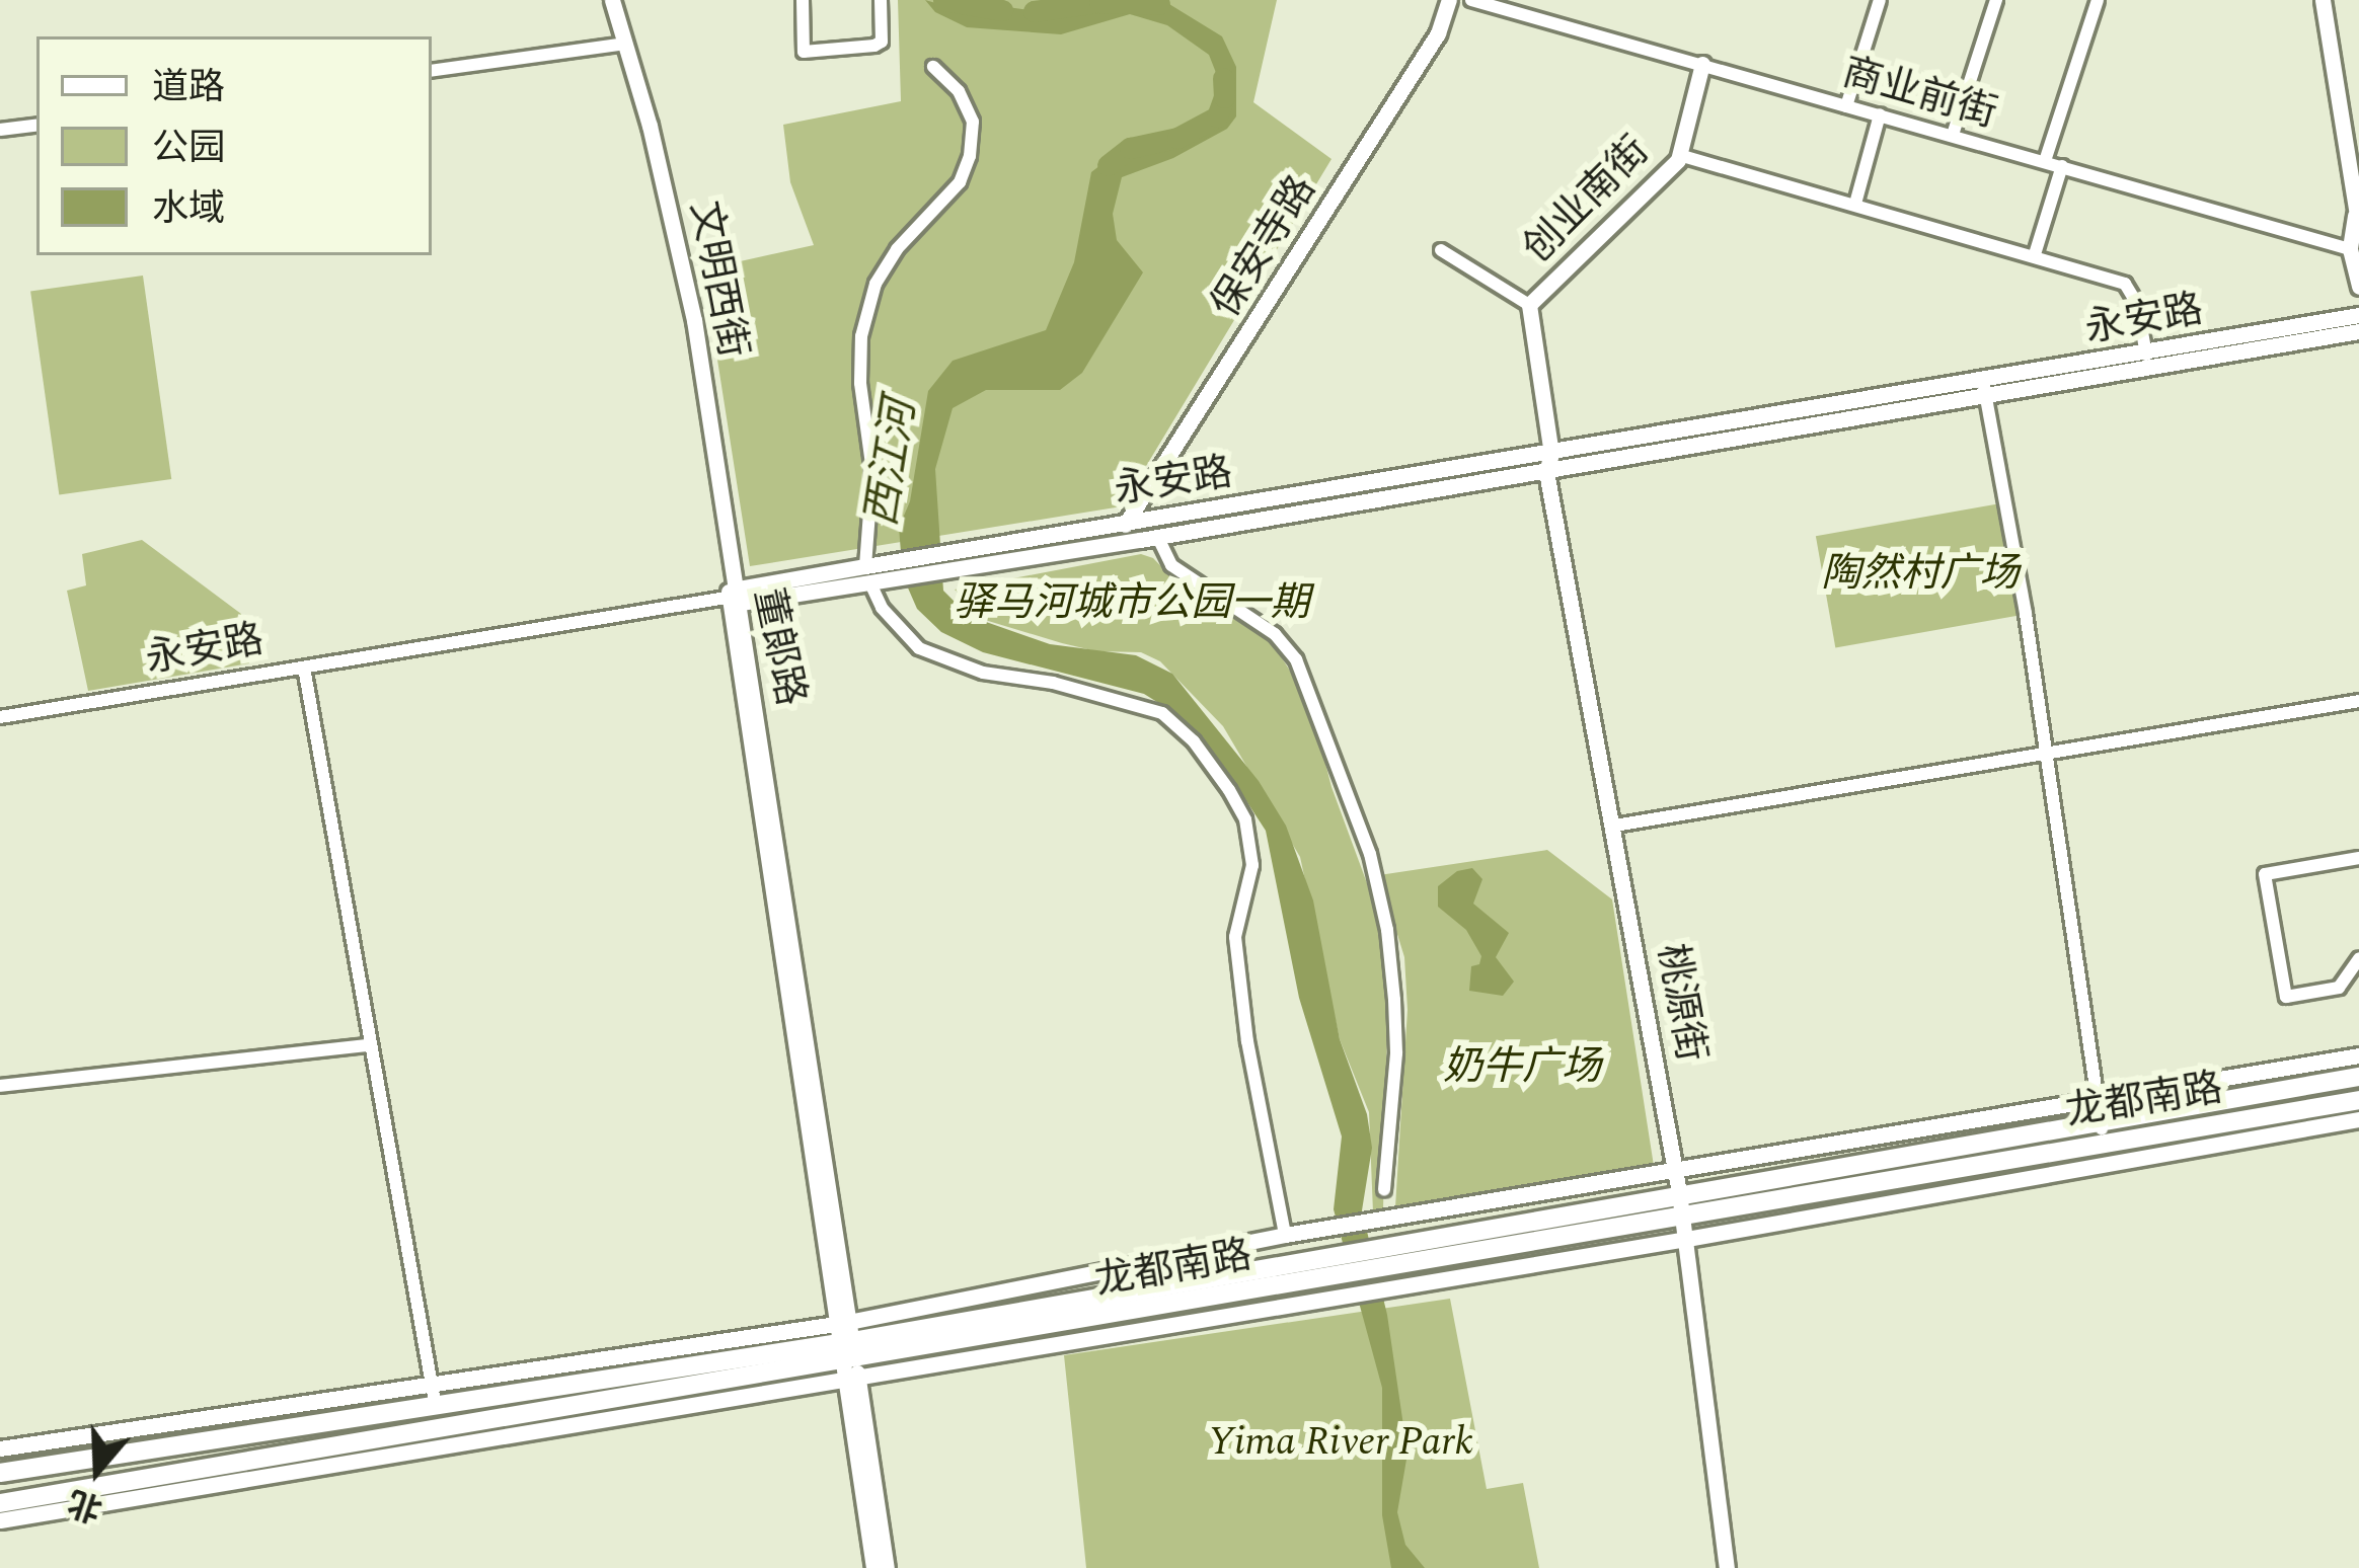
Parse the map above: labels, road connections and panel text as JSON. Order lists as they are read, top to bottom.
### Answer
{
  "streets": {
    "main road": ["龙都南路"],
    "street": [
      "商业前街",
      "创业南街",
      "保安寺路",
      "文明西街",
      "永安路",
      "董郞路",
      "桃源街"
    ]
  },
  "crossings": [
    ["商业前街", "创业南街"],
    ["创业南街", "永安路"],
    ["创业南街", "桃源街"],
    ["保安寺路", "永安路"],
    ["文明西街", "永安路"],
    ["文明西街", "董郞路"],
    ["永安路", "董郞路"],
    ["永安路", "桃源街"],
    ["董郞路", "龙都南路"],
    ["桃源街", "龙都南路"]
  ],
  "water": ["西江河"],
  "parks": [
    "陶然村广场",
    "驿马河城市公园一期",
    "奶牛广场",
    "Yima River Park"
  ],
  "legend": ["道路", "公园", "水域"],
  "north": "bottom"
}
